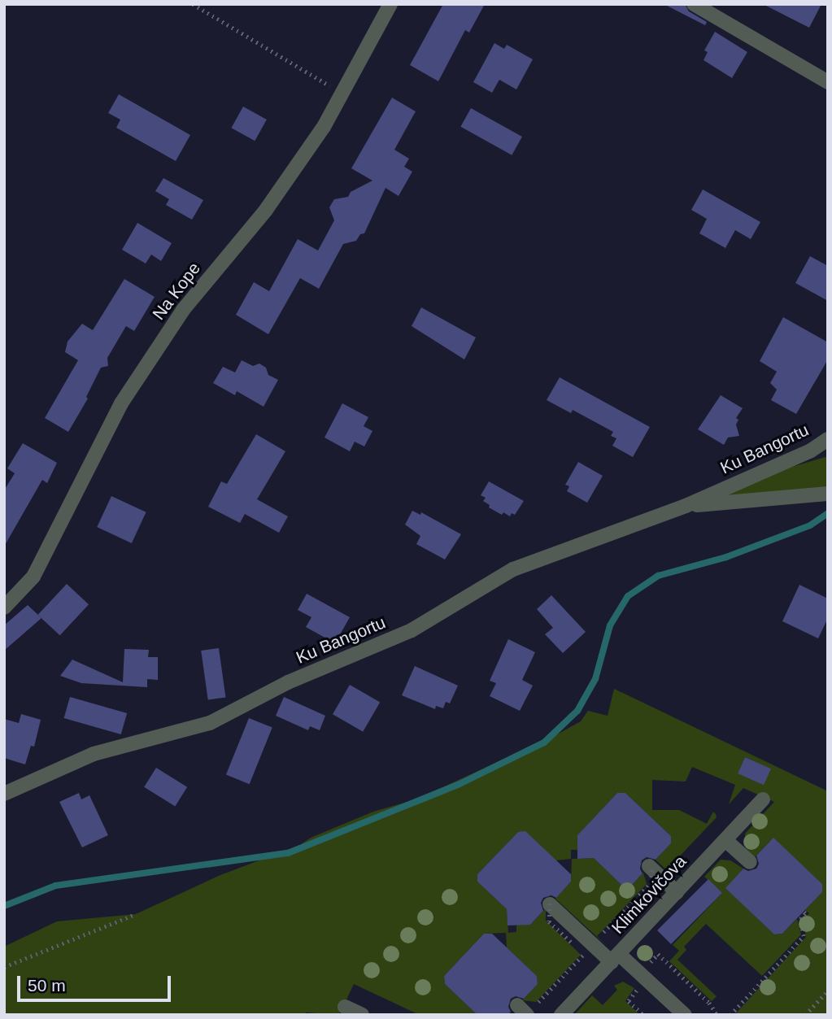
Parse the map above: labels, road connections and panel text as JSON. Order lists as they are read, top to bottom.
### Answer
{
  "streets": {
    "street": ["Na Kope", "Ku Bangortu", "Klimkovičova"]
  },
  "scale_bar": "50 m"
}
